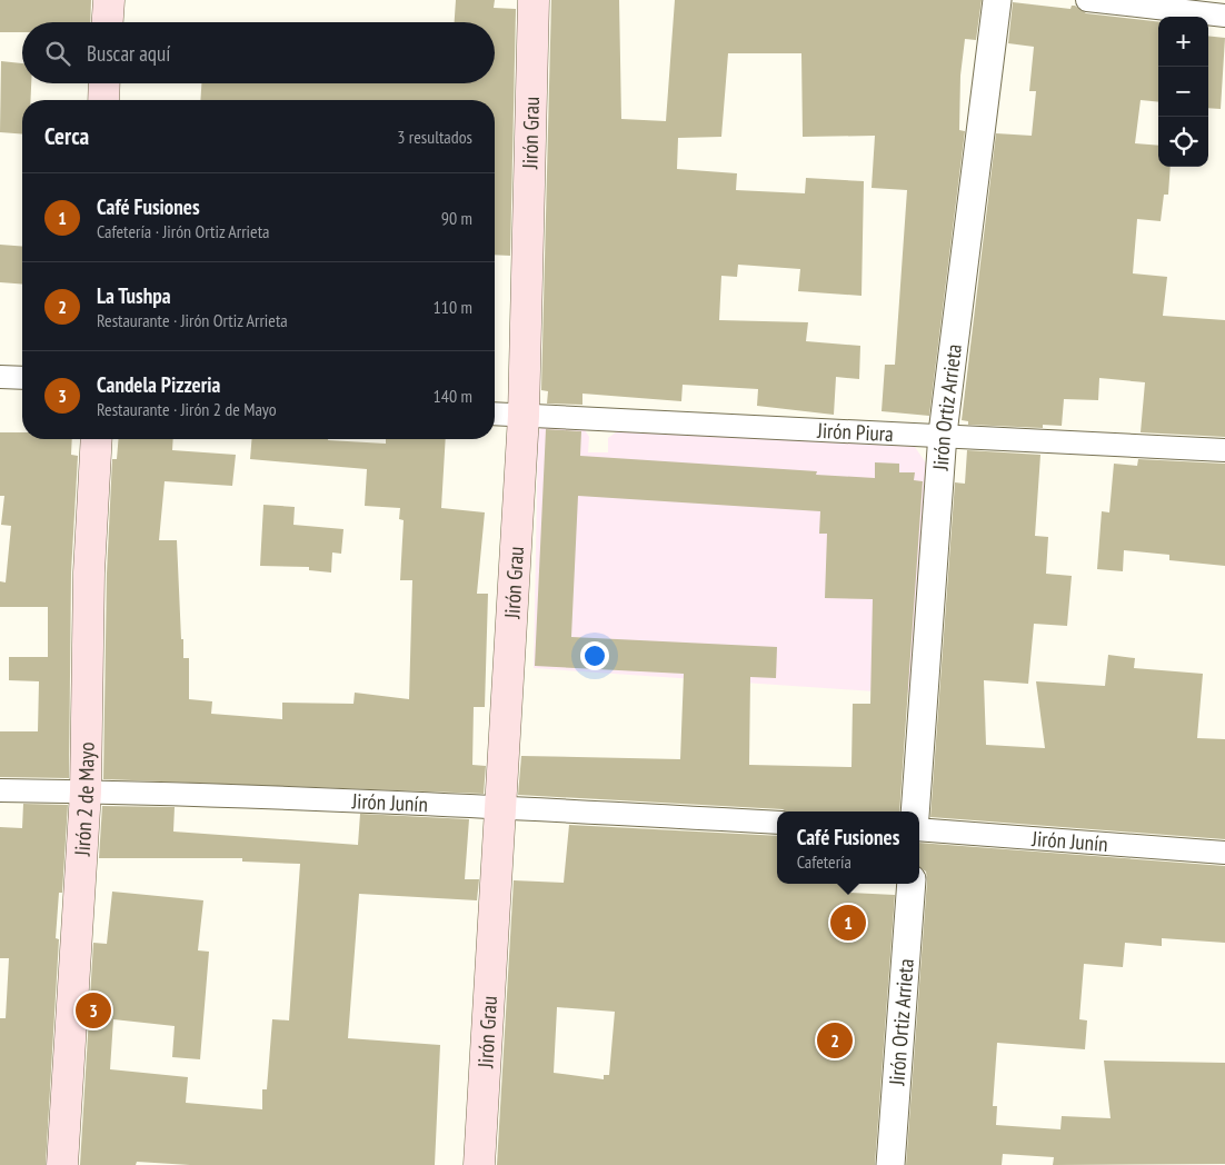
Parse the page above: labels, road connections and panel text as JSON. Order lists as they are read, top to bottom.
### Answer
{
  "streets": {
    "main road": ["Jirón Grau", "Jirón 2 de Mayo"],
    "street": ["Jirón Ortiz Arrieta", "Jirón Piura", "Jirón Junín"]
  },
  "crossings": [
    ["Jirón Grau", "Jirón Piura"],
    ["Jirón Grau", "Jirón Junín"],
    ["Jirón Ortiz Arrieta", "Jirón Piura"],
    ["Jirón 2 de Mayo", "Jirón Junín"]
  ],
  "page": {
    "map_buttons": ["+", "−"],
    "search": "Buscar aquí",
    "heading": ["Cerca", "3 resultados"],
    "list": [
      {
        "mark": "1",
        "name": "Café Fusiones",
        "note": "Cafetería · Jirón Ortiz Arrieta",
        "value": "90 m"
      },
      {
        "mark": "2",
        "name": "La Tushpa",
        "note": "Restaurante · Jirón Ortiz Arrieta",
        "value": "110 m"
      },
      {
        "mark": "3",
        "name": "Candela Pizzeria",
        "note": "Restaurante · Jirón 2 de Mayo",
        "value": "140 m"
      }
    ],
    "popup": ["Café Fusiones", "Cafetería"],
    "pins": ["1", "3", "2"]
  }
}
